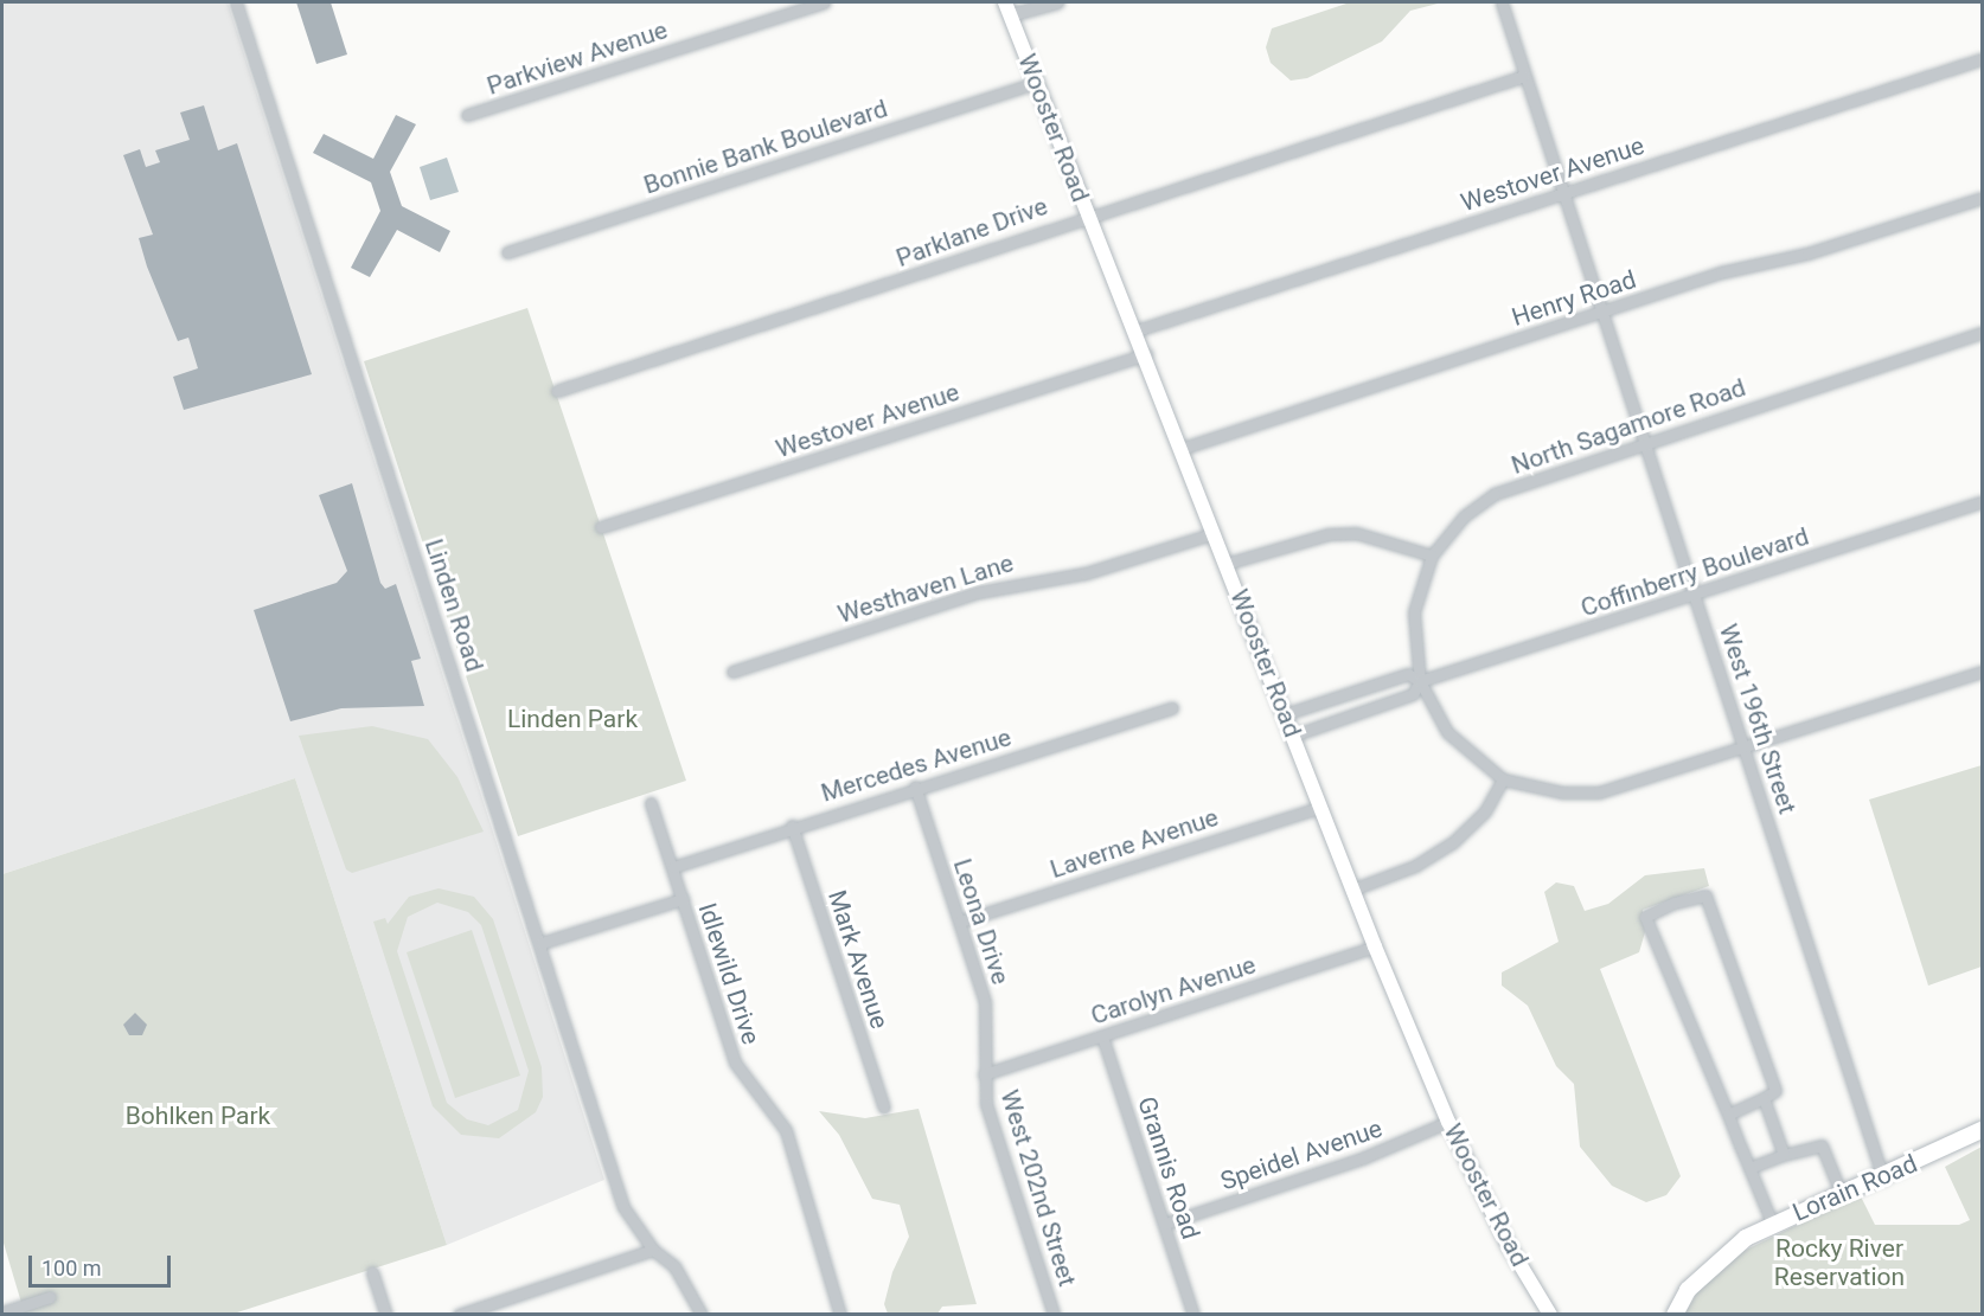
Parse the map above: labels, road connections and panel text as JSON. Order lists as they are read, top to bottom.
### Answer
{
  "streets": {
    "main road": ["Wooster Road", "Lorain Road"],
    "street": [
      "Parkview Avenue",
      "Bonnie Bank Boulevard",
      "Westover Avenue",
      "Parklane Drive",
      "Henry Road",
      "North Sagamore Road",
      "Coffinberry Boulevard",
      "Westhaven Lane",
      "Linden Road",
      "West 196th Street",
      "Mercedes Avenue",
      "Laverne Avenue",
      "Leona Drive",
      "Mark Avenue",
      "Idlewild Drive",
      "Carolyn Avenue",
      "Speidel Avenue",
      "Grannis Road",
      "West 202nd Street"
    ]
  },
  "crossings": [
    ["Wooster Road", "Bonnie Bank Boulevard"],
    ["Wooster Road", "Westover Avenue"],
    ["Wooster Road", "Parklane Drive"],
    ["Wooster Road", "Henry Road"],
    ["Wooster Road", "Coffinberry Boulevard"],
    ["Wooster Road", "Westhaven Lane"],
    ["Wooster Road", "Laverne Avenue"],
    ["Wooster Road", "Carolyn Avenue"],
    ["Wooster Road", "Speidel Avenue"],
    ["Westover Avenue", "West 196th Street"],
    ["Parklane Drive", "West 196th Street"],
    ["Henry Road", "West 196th Street"],
    ["North Sagamore Road", "Coffinberry Boulevard"],
    ["North Sagamore Road", "West 196th Street"],
    ["Coffinberry Boulevard", "West 196th Street"],
    ["West 196th Street", "Lorain Road"],
    ["Mercedes Avenue", "Leona Drive"],
    ["Mercedes Avenue", "Mark Avenue"],
    ["Mercedes Avenue", "Idlewild Drive"],
    ["Laverne Avenue", "Leona Drive"],
    ["Leona Drive", "Carolyn Avenue"],
    ["Leona Drive", "West 202nd Street"],
    ["Carolyn Avenue", "Grannis Road"],
    ["Carolyn Avenue", "West 202nd Street"],
    ["Speidel Avenue", "Grannis Road"]
  ],
  "parks": ["Linden Park", "Bohlken Park", "Rocky River Reservation"],
  "scale_bar": "100 m"
}
